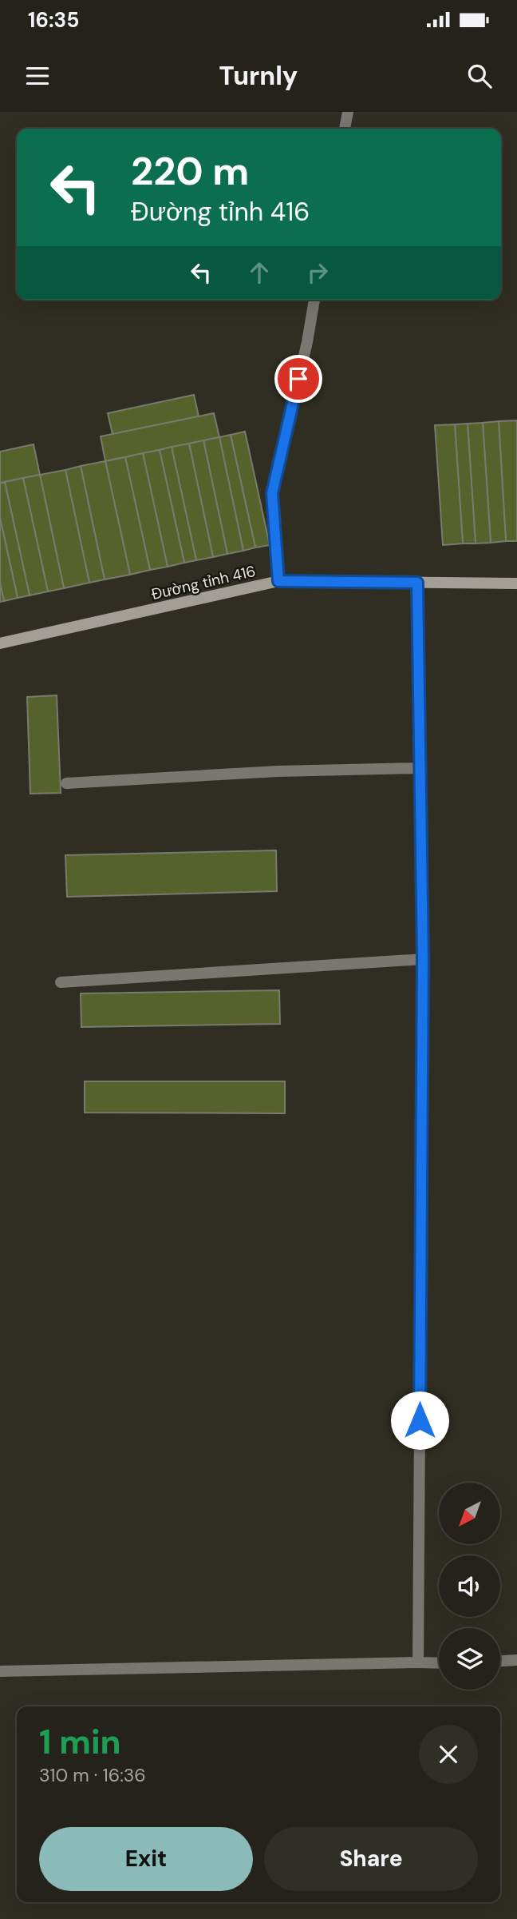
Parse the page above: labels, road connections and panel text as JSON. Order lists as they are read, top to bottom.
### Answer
{
  "streets": {
    "main road": ["Đường tỉnh 416"]
  },
  "north": "bottom left",
  "page": {
    "status": "16:35",
    "header": "Turnly",
    "turn": ["220 m", "Đường tỉnh 416"],
    "heading": ["1 min", "310 m · 16:36"],
    "buttons": ["Exit", "Share"]
  }
}
